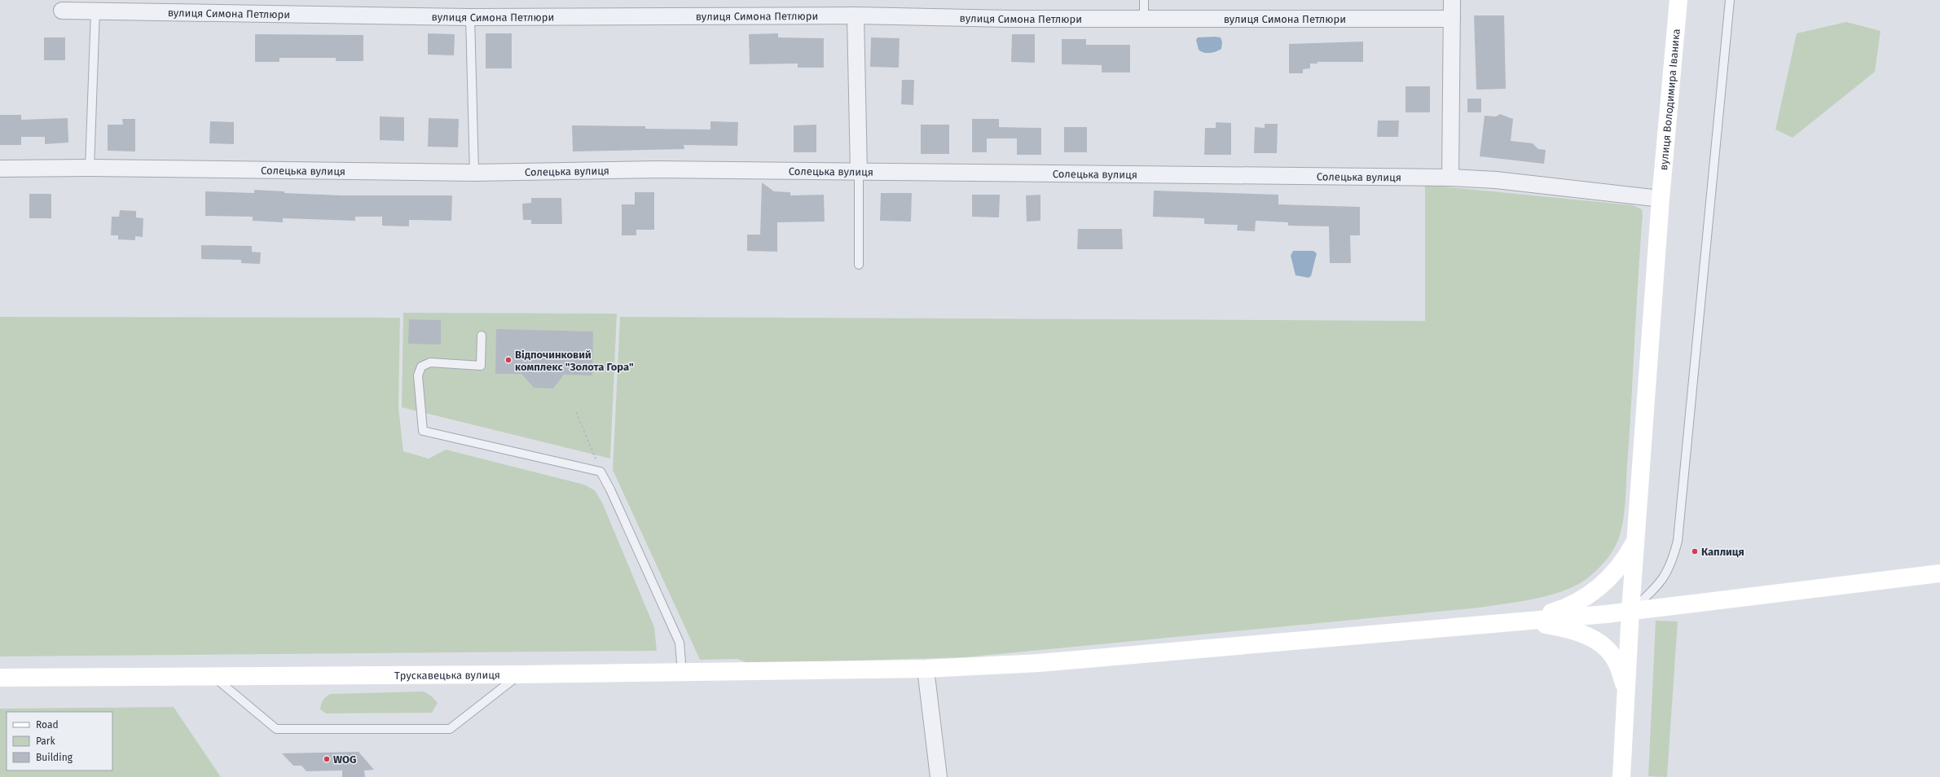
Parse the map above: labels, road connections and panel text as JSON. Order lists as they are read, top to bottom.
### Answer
{
  "streets": {
    "main road": ["вулиця Володимира Іваника", "Трускавецька вулиця"],
    "street": ["вулиця Симона Петлюри", "Солецька вулиця"]
  },
  "crossings": [
    ["вулиця Володимира Іваника", "Солецька вулиця"]
  ],
  "places": ["Відпочинковий комплекс \"Золота Гора\"", "Каплиця", "WOG"],
  "legend": ["Road", "Park", "Building"]
}
